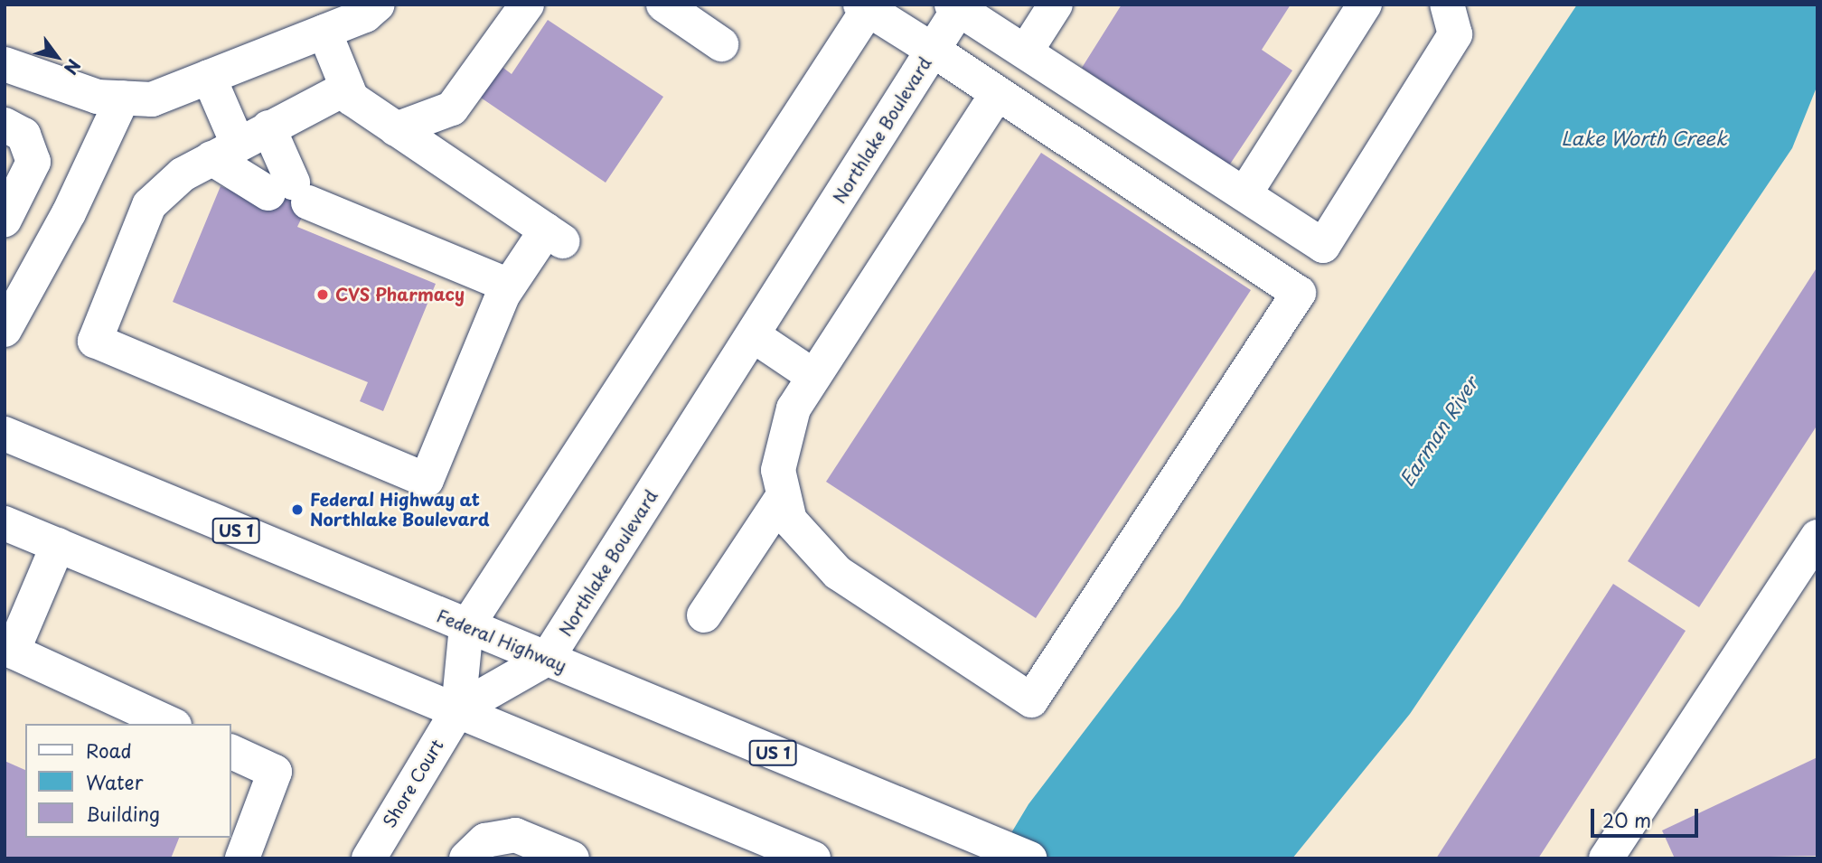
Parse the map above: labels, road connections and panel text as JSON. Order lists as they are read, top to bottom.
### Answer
{
  "streets": {
    "main road": [
      "Northlake Boulevard",
      "US 1",
      "Federal Highway",
      "Shore Court"
    ]
  },
  "crossings": [
    ["Northlake Boulevard", "Federal Highway"],
    ["Northlake Boulevard", "Shore Court"]
  ],
  "water": ["Lake Worth Creek", "Earman River"],
  "places": ["CVS Pharmacy", "Federal Highway at Northlake Boulevard"],
  "legend": ["Road", "Water", "Building"],
  "scale_bar": "20 m",
  "north": "bottom right"
}
